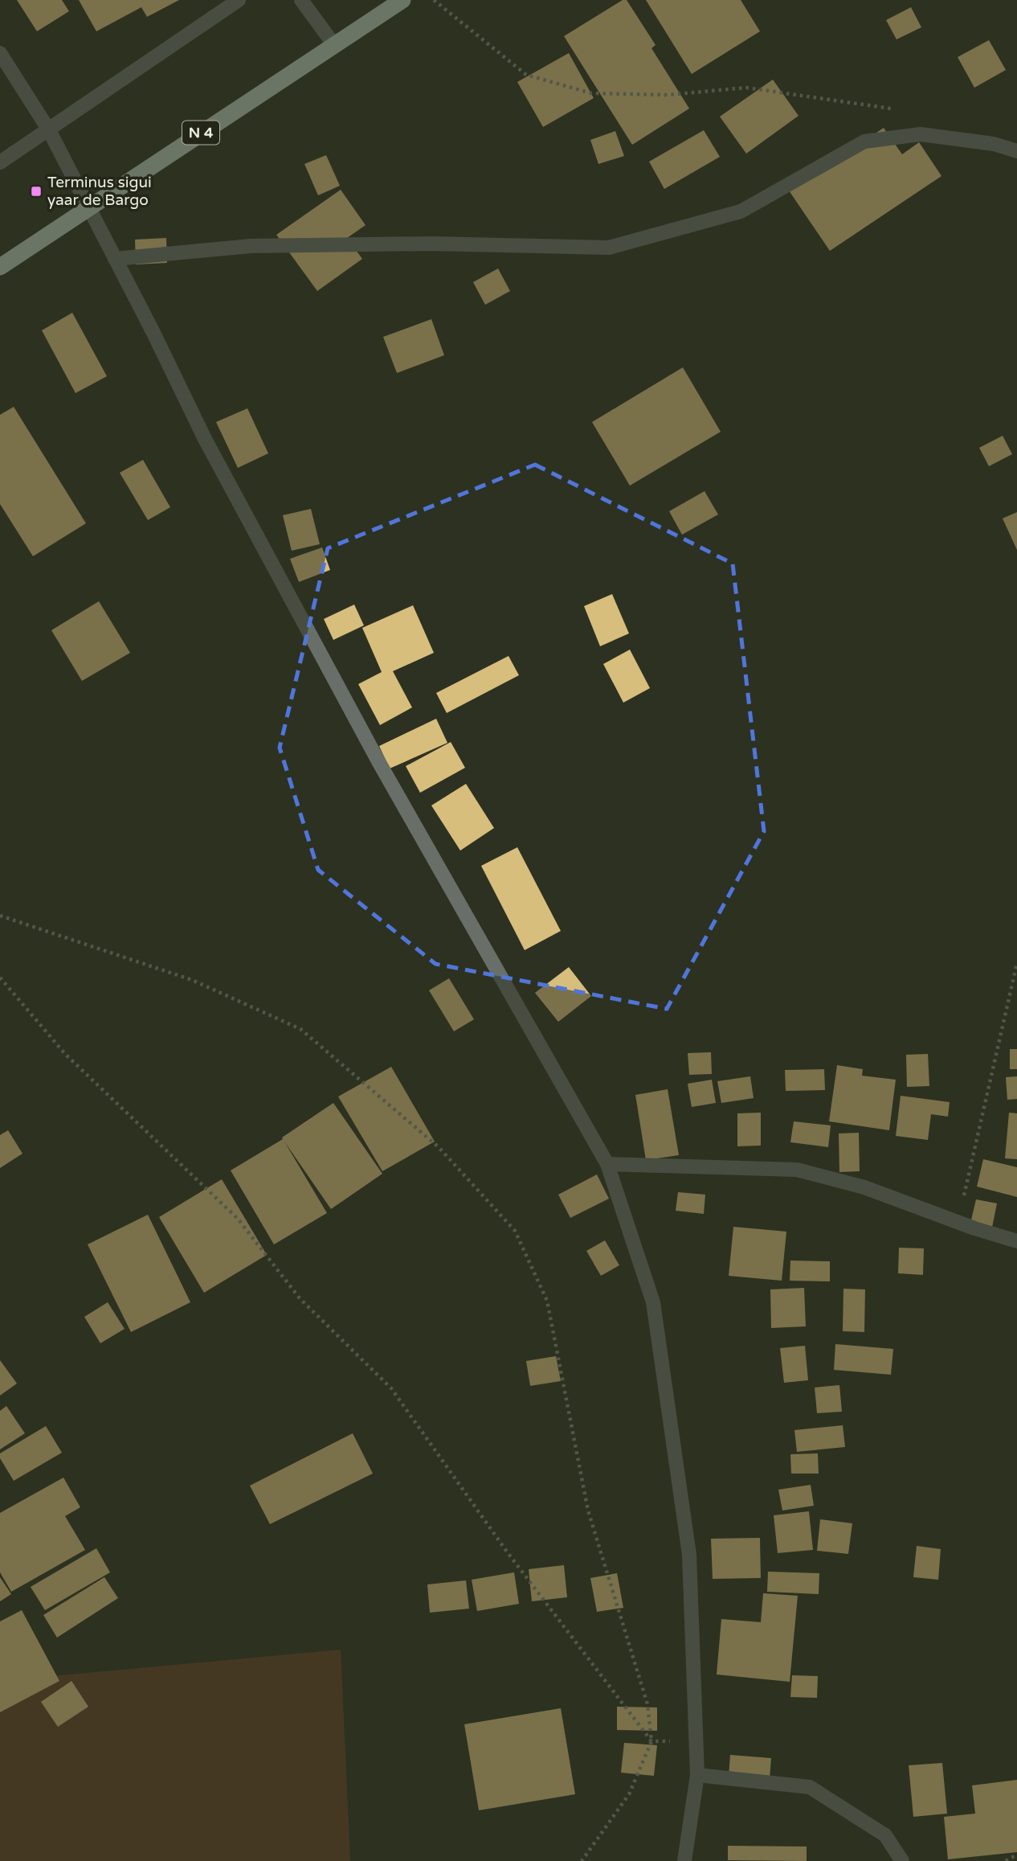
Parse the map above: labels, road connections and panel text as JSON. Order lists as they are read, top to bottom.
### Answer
{
  "streets": {
    "highway": ["N 4"]
  },
  "places": {
    "transit": ["Terminus sigui yaar de Bargo"]
  }
}
